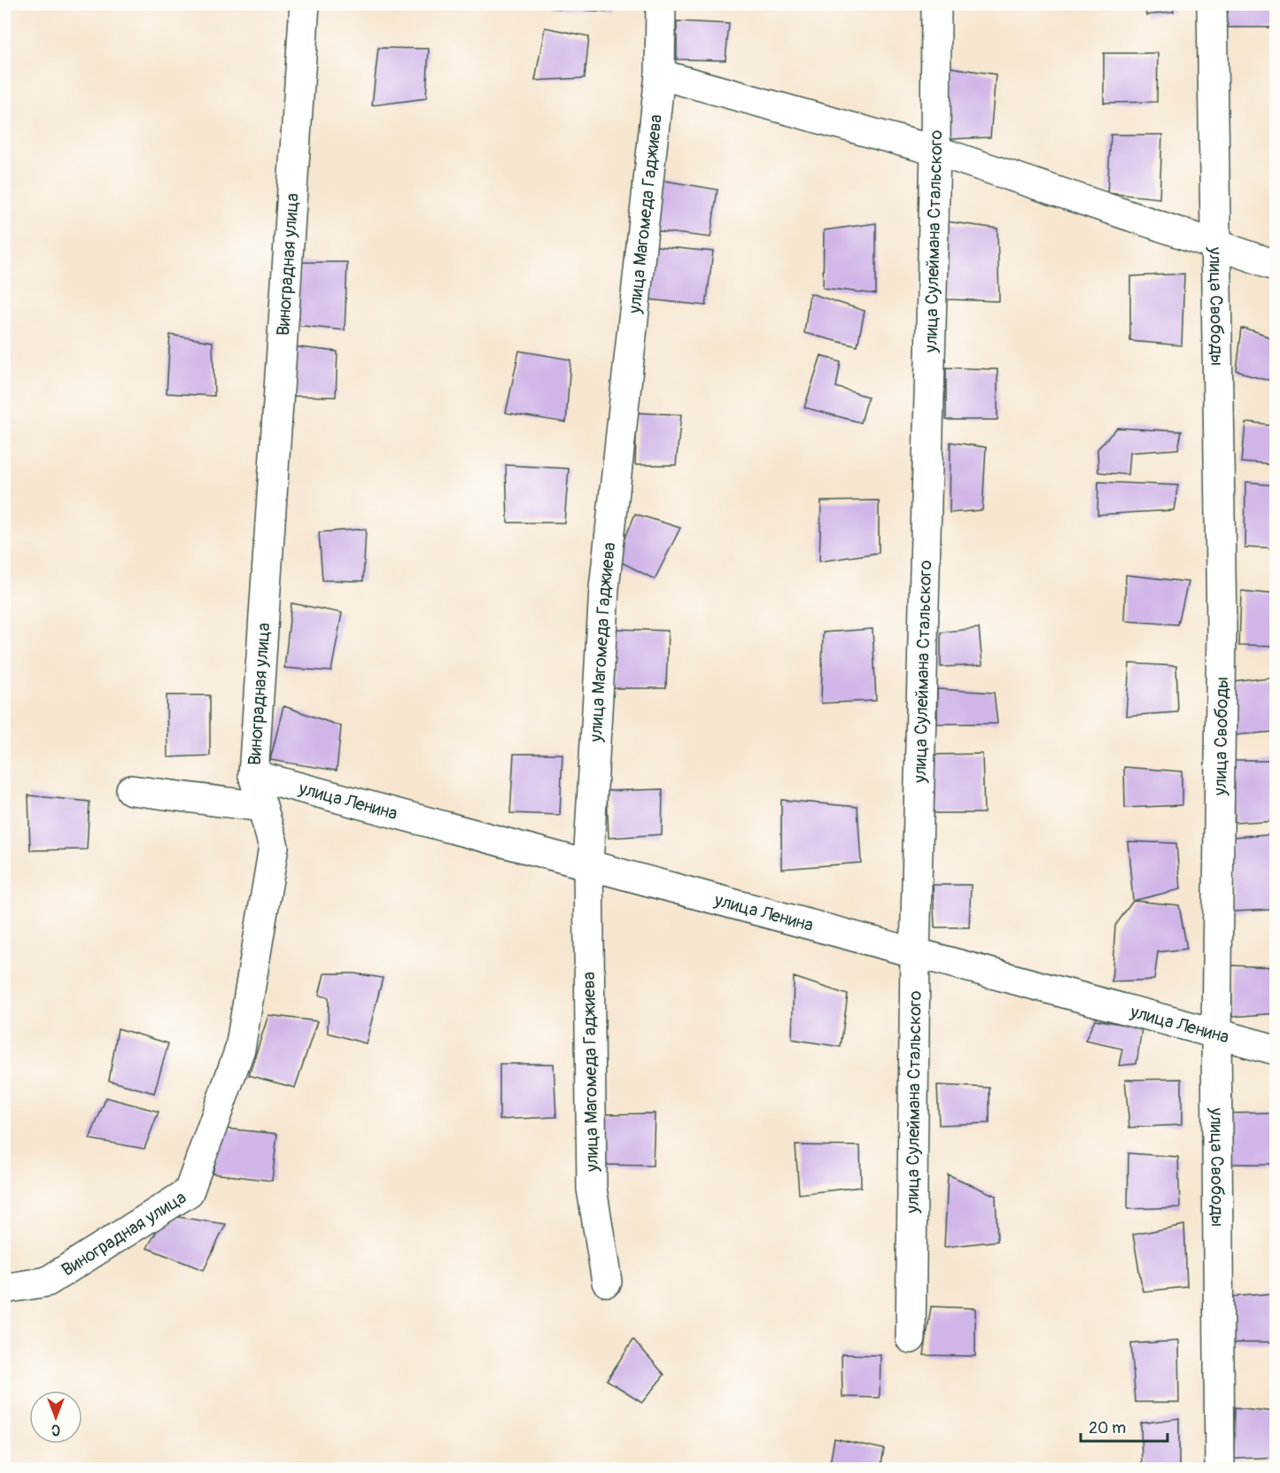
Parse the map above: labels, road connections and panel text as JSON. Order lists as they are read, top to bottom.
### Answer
{
  "streets": {
    "street": [
      "улица Магомеда Гаджиева",
      "улица Сулеймана Стальского",
      "Виноградная улица",
      "улица Свободы",
      "улица Ленина"
    ]
  },
  "crossings": [
    ["улица Магомеда Гаджиева", "улица Ленина"],
    ["улица Сулеймана Стальского", "улица Ленина"],
    ["Виноградная улица", "улица Ленина"],
    ["улица Свободы", "улица Ленина"]
  ],
  "scale_bar": "20 m",
  "north": "bottom"
}
